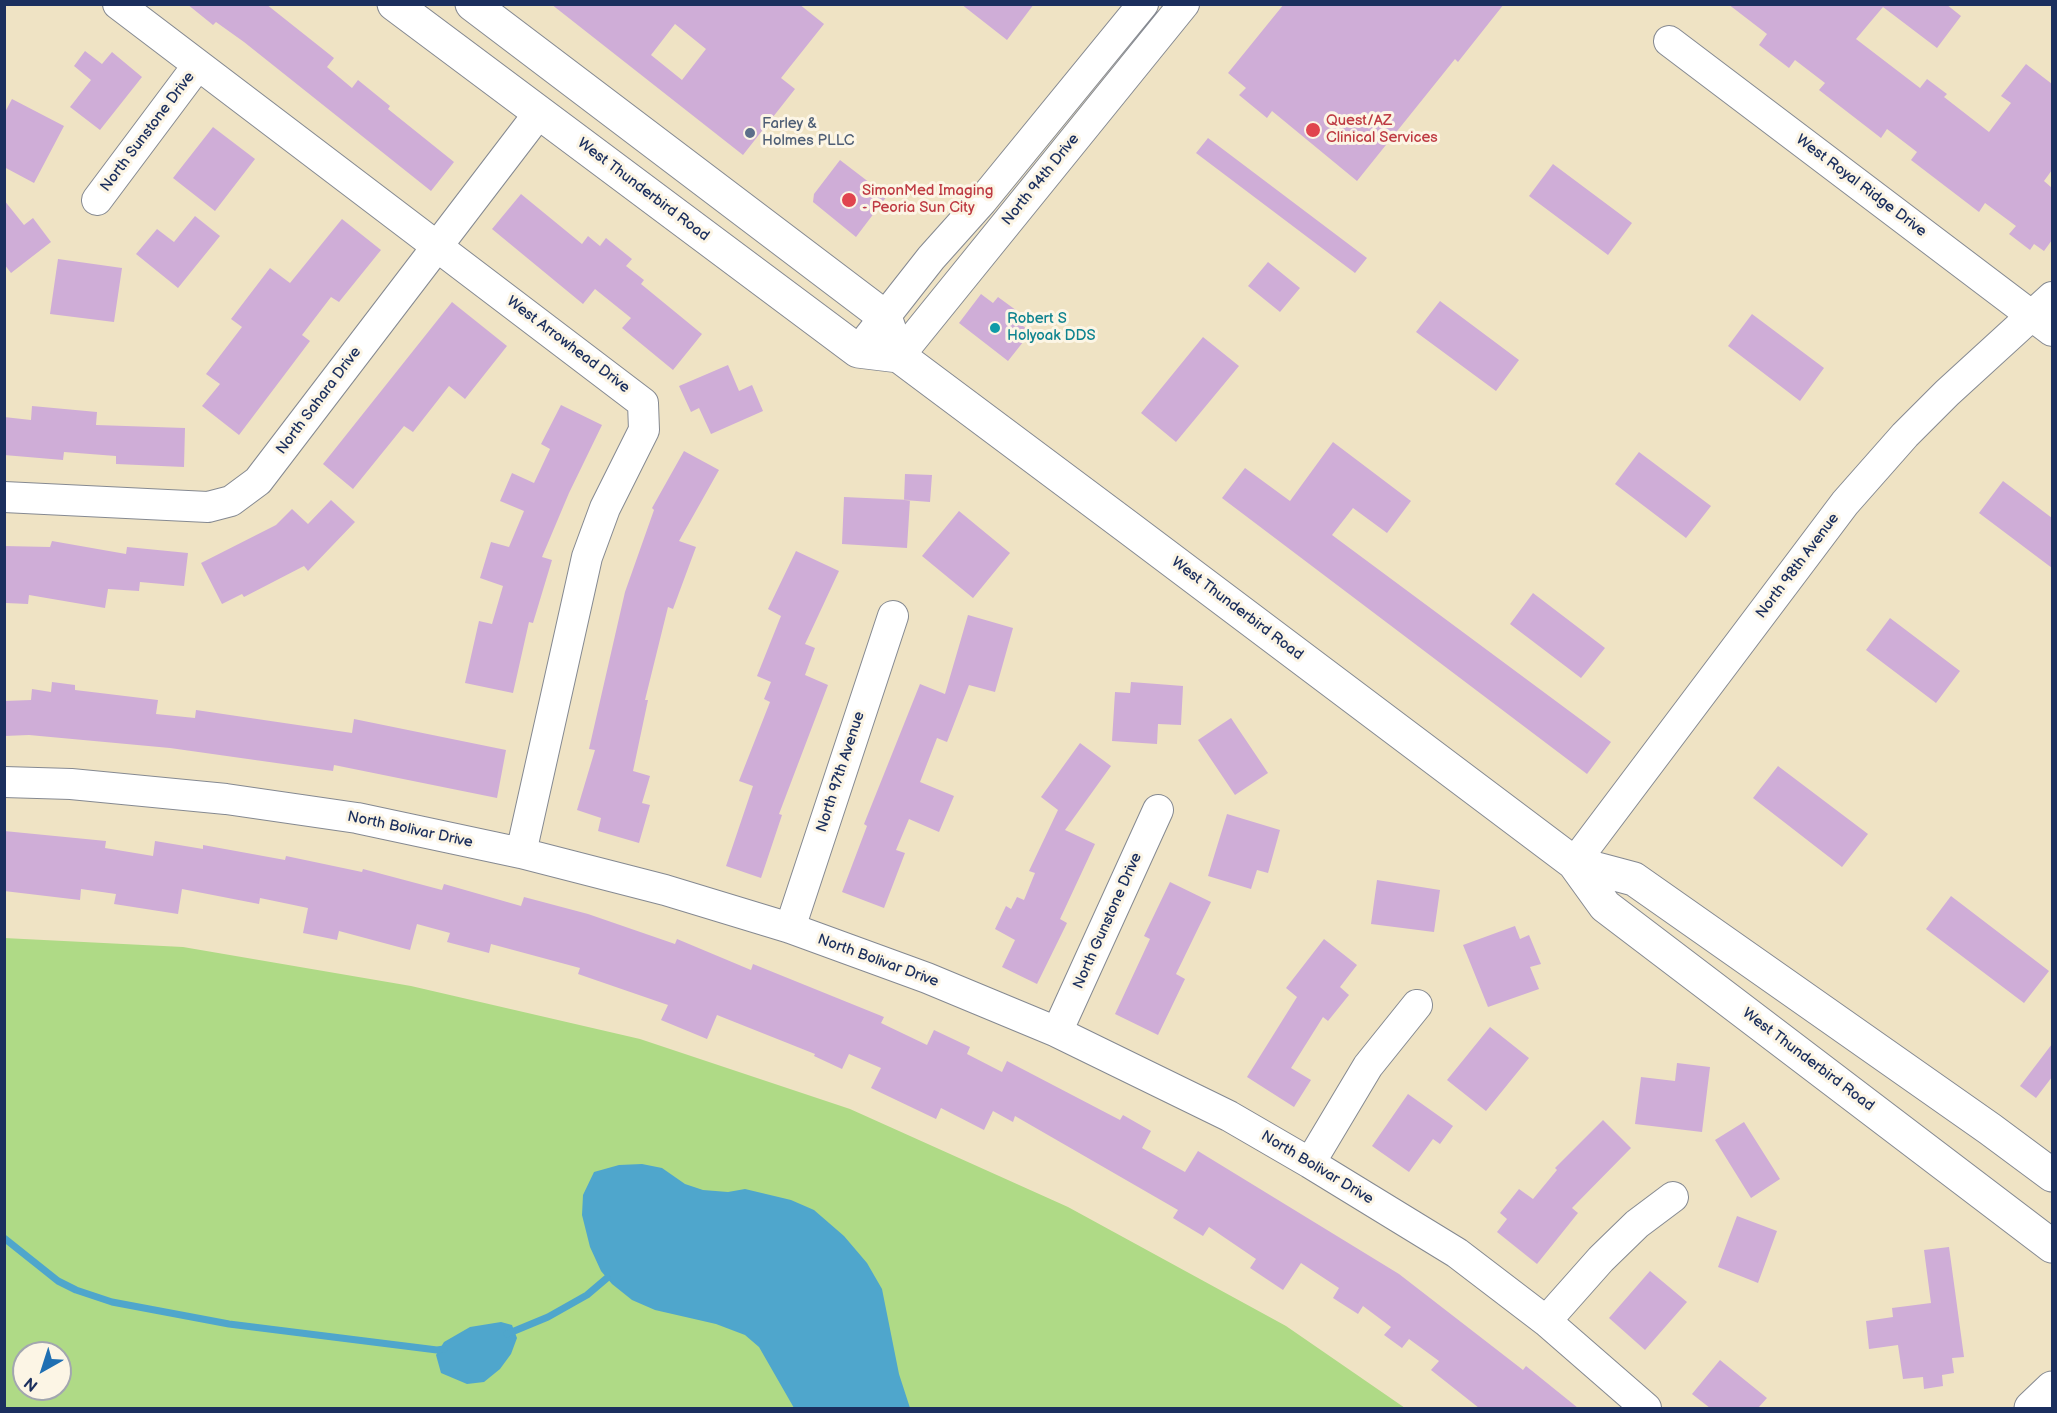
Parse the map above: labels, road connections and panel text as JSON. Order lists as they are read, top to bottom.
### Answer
{
  "streets": {
    "main road": ["West Thunderbird Road"],
    "street": [
      "North Sunstone Drive",
      "North 94th Drive",
      "West Royal Ridge Drive",
      "West Arrowhead Drive",
      "North Sahara Drive",
      "North 98th Avenue",
      "North 97th Avenue",
      "North Bolivar Drive",
      "North Gunstone Drive"
    ]
  },
  "crossings": [
    ["North Sunstone Drive", "West Arrowhead Drive"],
    ["North 94th Drive", "West Thunderbird Road"],
    ["West Royal Ridge Drive", "North 98th Avenue"],
    ["West Thunderbird Road", "North Sahara Drive"],
    ["West Thunderbird Road", "North 98th Avenue"],
    ["West Arrowhead Drive", "North Sahara Drive"],
    ["West Arrowhead Drive", "North Bolivar Drive"],
    ["North 97th Avenue", "North Bolivar Drive"],
    ["North Bolivar Drive", "North Gunstone Drive"]
  ],
  "places": [
    "Quest/AZ Clinical Services",
    "Farley & Holmes PLLC",
    "SimonMed Imaging - Peoria Sun City",
    "Robert S Holyoak DDS"
  ],
  "north": "bottom left"
}
